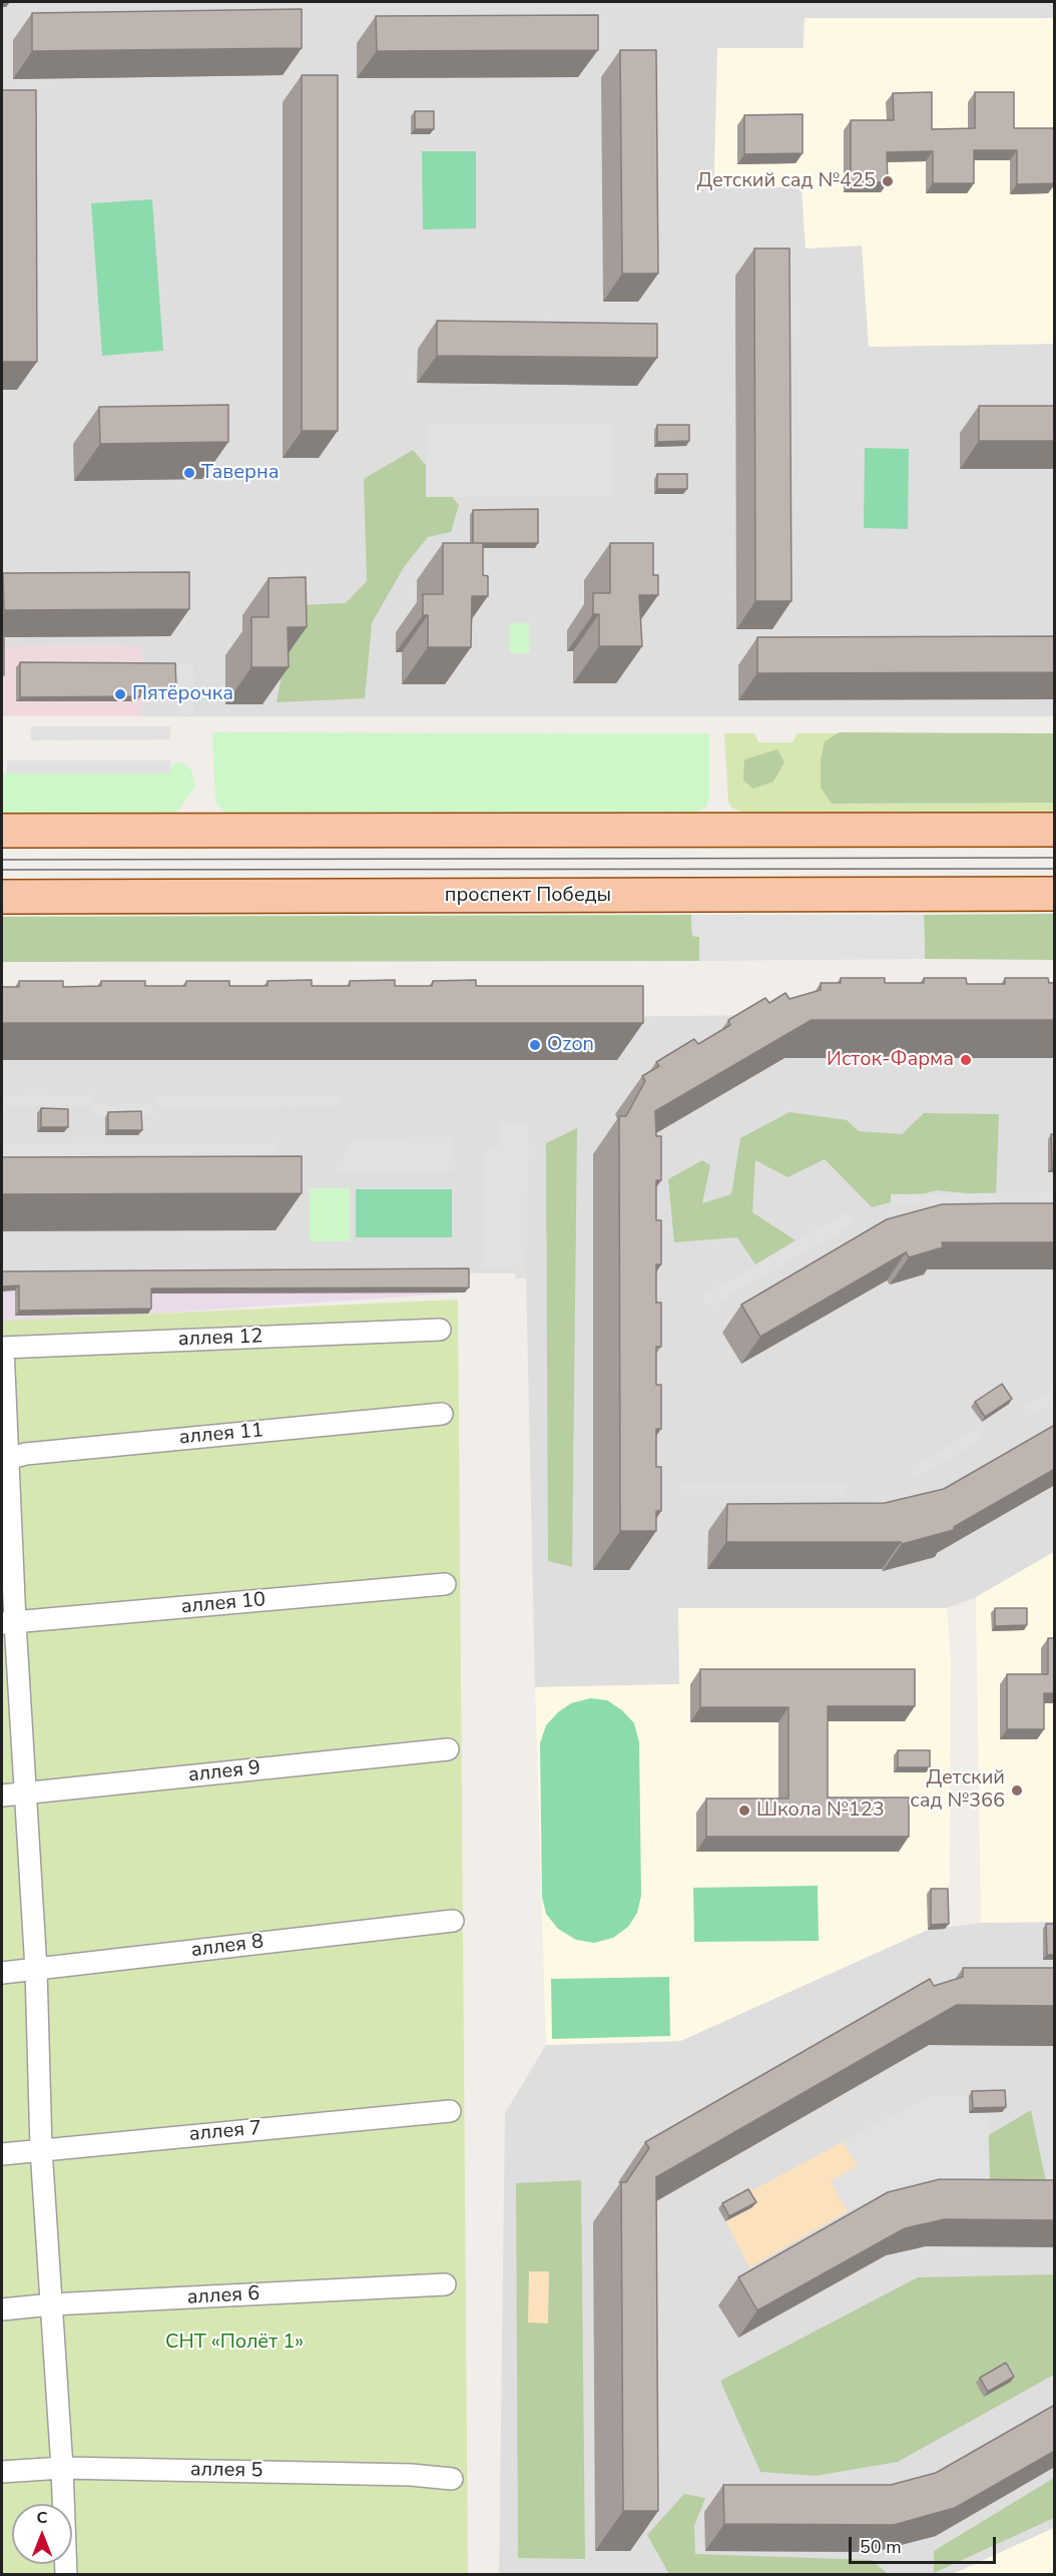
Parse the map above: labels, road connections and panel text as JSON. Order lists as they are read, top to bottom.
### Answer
{
  "streets": {
    "main road": ["проспект Победы"],
    "street": [
      "аллея 12",
      "аллея 11",
      "аллея 10",
      "аллея 9",
      "аллея 8",
      "аллея 7",
      "аллея 6",
      "аллея 5"
    ]
  },
  "parks": ["СНТ «Полёт 1»"],
  "places": [
    "Детский сад №425",
    "Таверна",
    "Пятёрочка",
    "Ozon",
    "Исток-Фарма",
    "Детский сад №366",
    "Школа №123"
  ],
  "scale_bar": "50 m",
  "north": "top"
}
